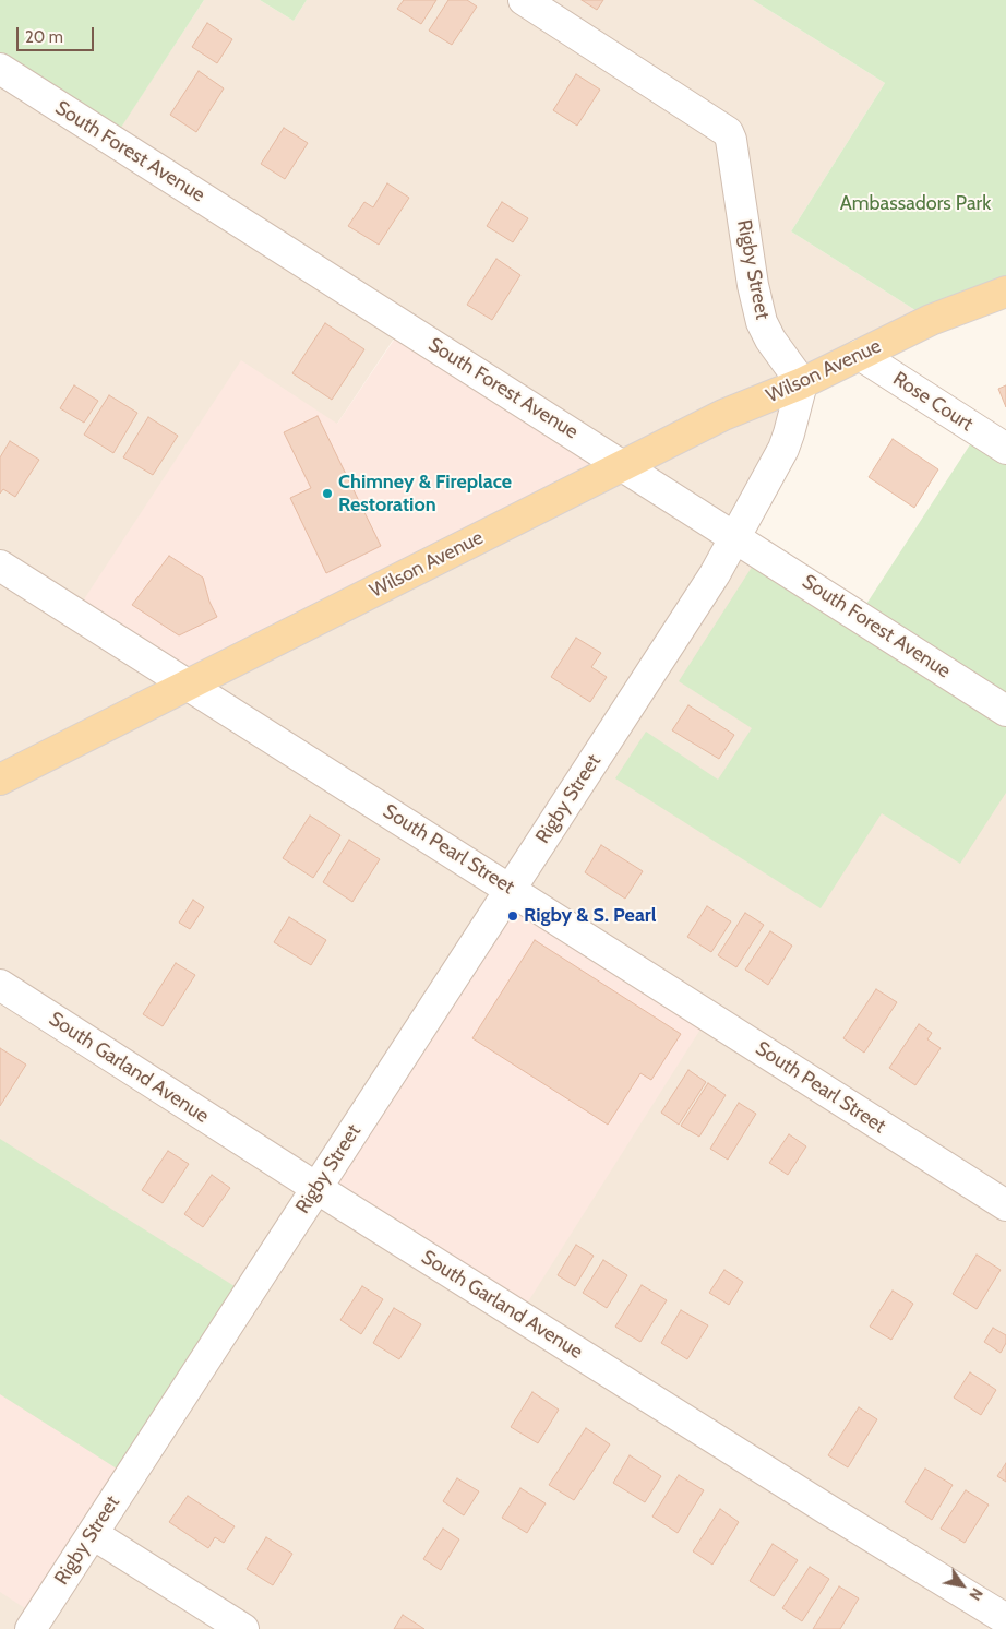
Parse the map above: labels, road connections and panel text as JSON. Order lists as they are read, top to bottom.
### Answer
{
  "streets": {
    "main road": ["Wilson Avenue"],
    "street": [
      "South Forest Avenue",
      "Rigby Street",
      "Rose Court",
      "South Pearl Street",
      "South Garland Avenue"
    ]
  },
  "crossings": [
    ["South Forest Avenue", "Rigby Street"],
    ["South Forest Avenue", "Wilson Avenue"],
    ["Rigby Street", "Wilson Avenue"],
    ["Rigby Street", "South Pearl Street"],
    ["Rigby Street", "South Garland Avenue"],
    ["Wilson Avenue", "Rose Court"],
    ["Wilson Avenue", "South Pearl Street"]
  ],
  "parks": ["Ambassadors Park"],
  "places": ["Chimney & Fireplace Restoration", "Rigby & S. Pearl"],
  "scale_bar": "20 m",
  "north": "bottom right"
}
